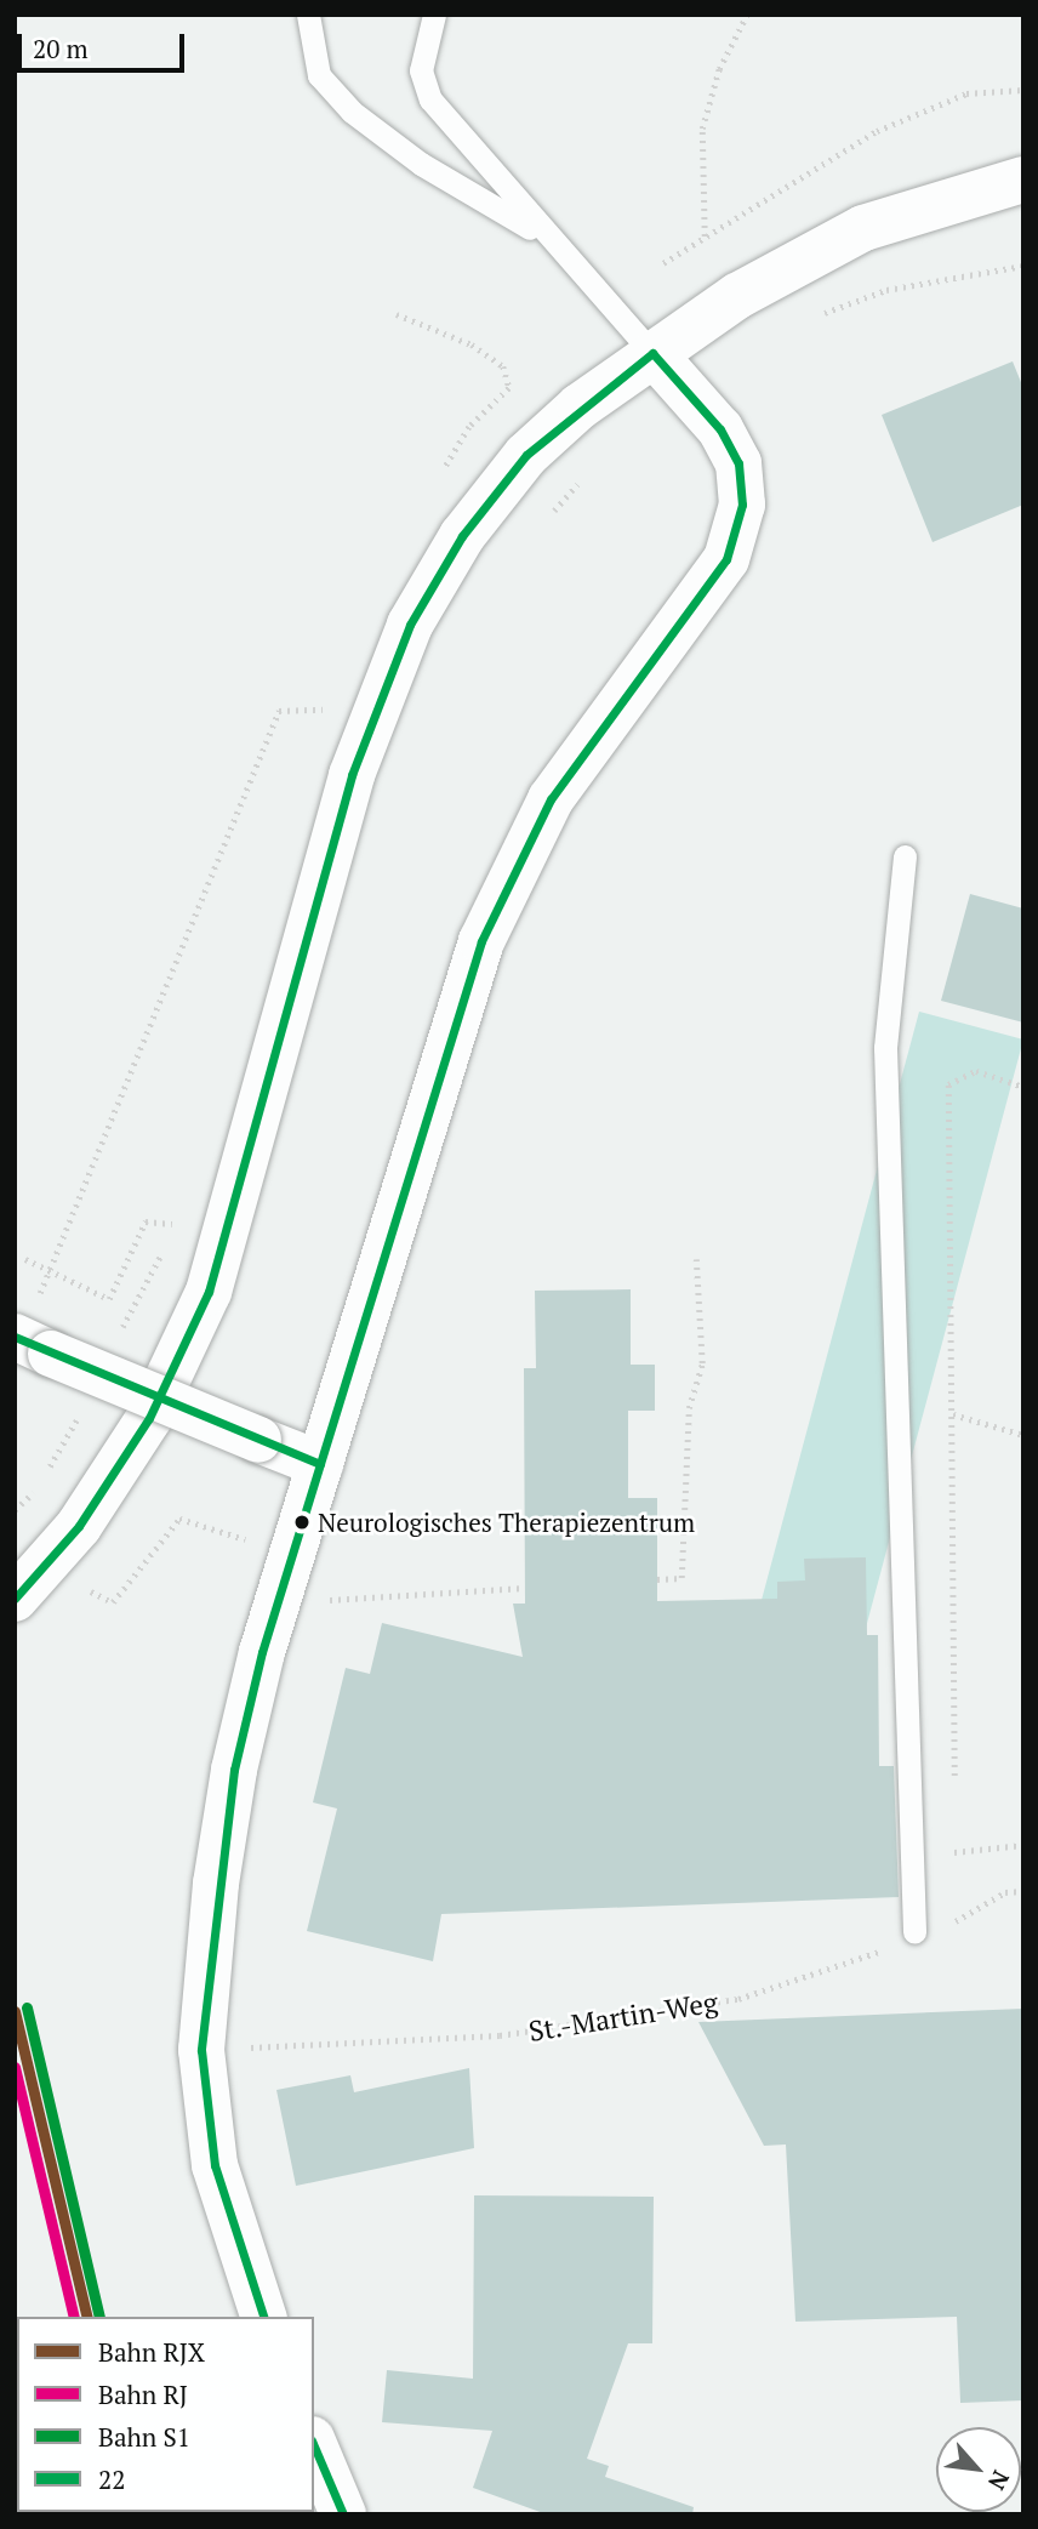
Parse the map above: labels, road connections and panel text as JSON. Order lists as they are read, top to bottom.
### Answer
{
  "streets": {
    "path": ["St.-Martin-Weg"]
  },
  "places": ["Neurologisches Therapiezentrum"],
  "lines": [
    "transit line 22",
    "rail line S1",
    "rail line RJX",
    "rail line RJ"
  ],
  "legend": [
    "Bahn RJX",
    "Bahn RJ",
    "Bahn S1",
    "22"
  ],
  "scale_bar": "20 m",
  "north": "bottom right"
}
